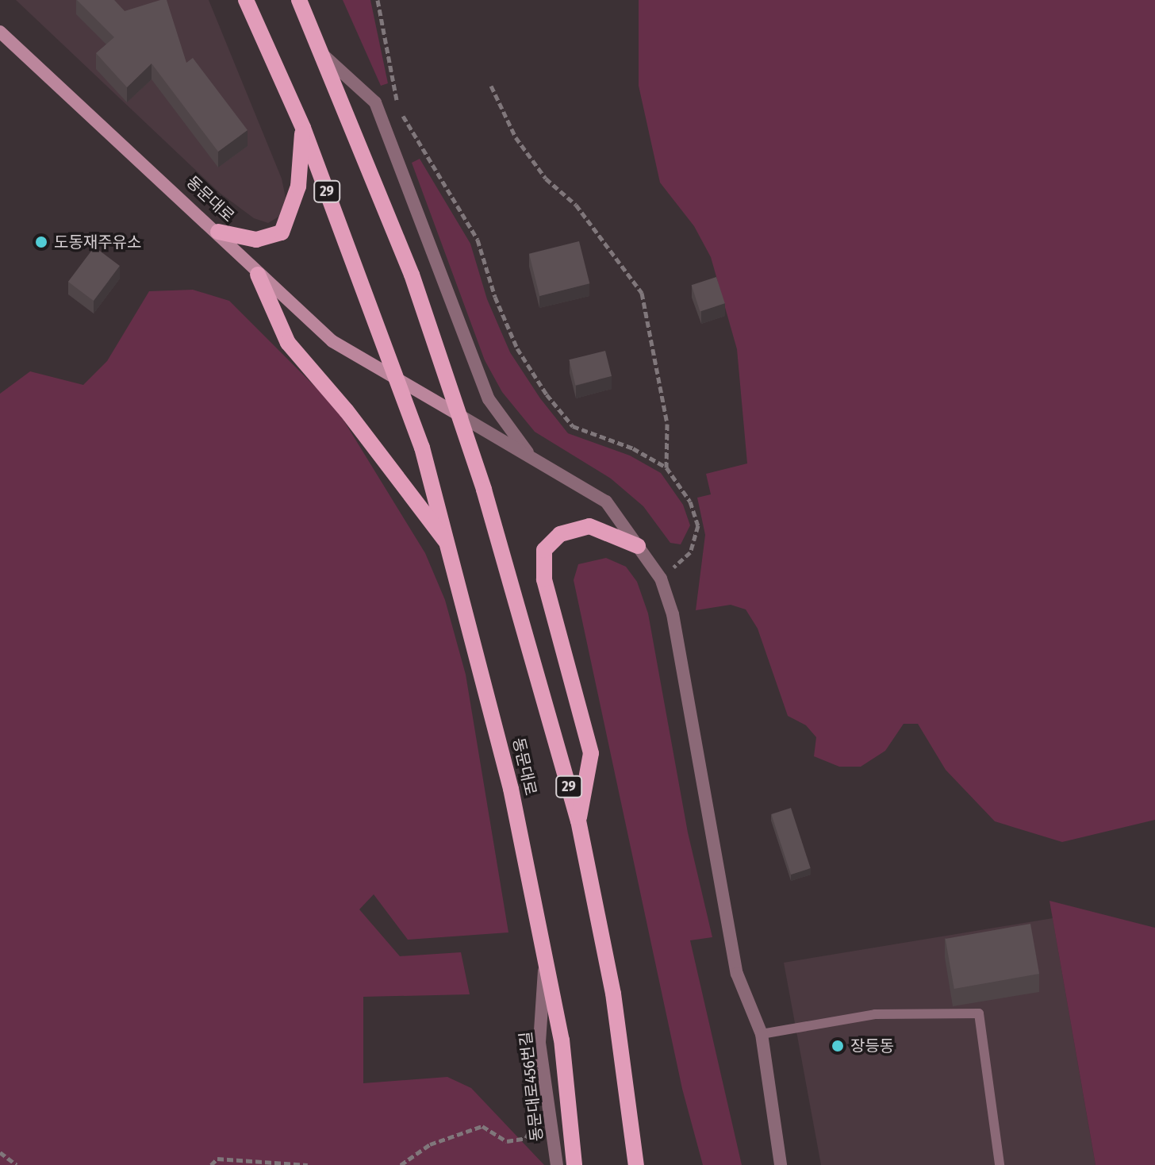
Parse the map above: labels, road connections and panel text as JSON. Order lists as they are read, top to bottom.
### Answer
{
  "streets": {
    "main road": ["29", "동문대로"],
    "street": ["동문대로456번길"]
  },
  "crossings": [
    ["29", "동문대로"],
    ["동문대로", "동문대로456번길"]
  ],
  "places": ["도동재주유소", "장등동"]
}
